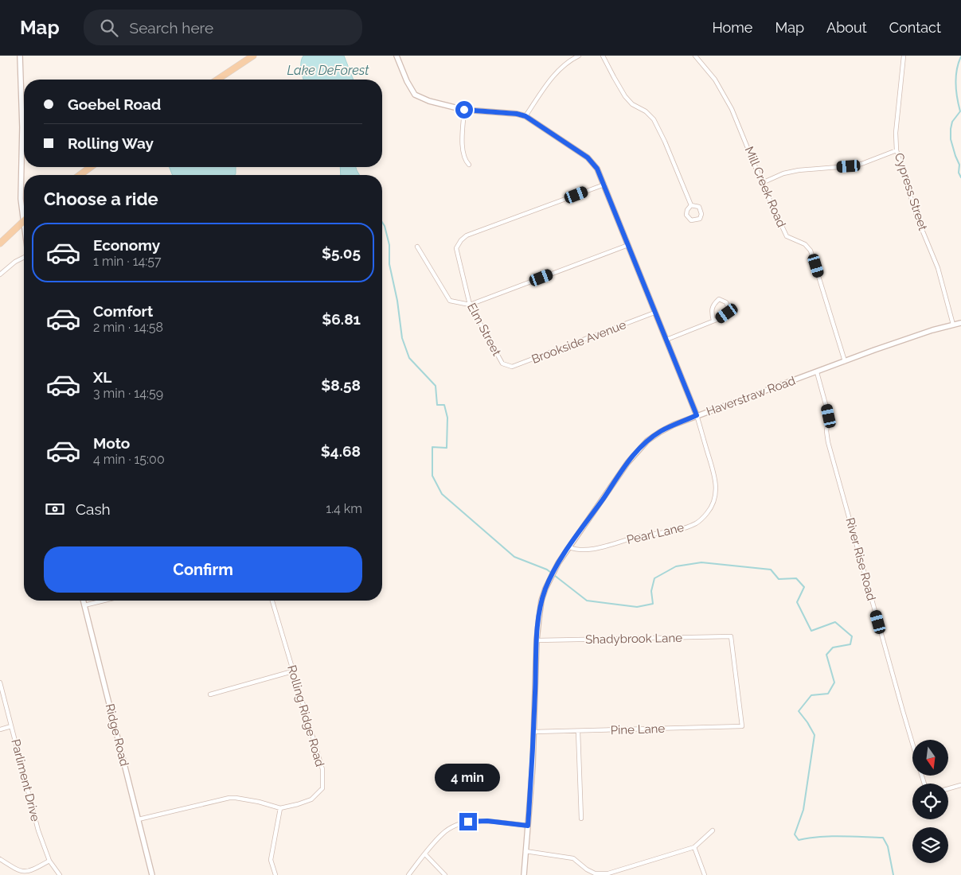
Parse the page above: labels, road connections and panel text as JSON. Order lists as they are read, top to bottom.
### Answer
{
  "streets": {
    "street": [
      "Mill Creek Road",
      "Cypress Street",
      "Elm Street",
      "Brookside Avenue",
      "Haverstraw Road",
      "Pearl Lane",
      "River Rise Road",
      "Shadybrook Lane",
      "Rolling Ridge Road",
      "Pine Lane",
      "Ridge Road",
      "Parliment Drive"
    ]
  },
  "crossings": [
    ["Mill Creek Road", "Haverstraw Road"],
    ["Cypress Street", "Haverstraw Road"],
    ["Elm Street", "Brookside Avenue"],
    ["Haverstraw Road", "Pearl Lane"],
    ["Haverstraw Road", "River Rise Road"],
    ["Haverstraw Road", "Shadybrook Lane"],
    ["Haverstraw Road", "Pine Lane"],
    ["Shadybrook Lane", "Pine Lane"],
    ["Rolling Ridge Road", "Ridge Road"]
  ],
  "water": ["Lake DeForest"],
  "north": "bottom",
  "page": {
    "header": "Map",
    "search": "Search here",
    "nav": [
      "Home",
      "Map",
      "About",
      "Contact"
    ],
    "banner": ["Goebel Road", "Rolling Way"],
    "heading": "Choose a ride",
    "list": [
      {
        "name": "Economy",
        "note": "1 min · 14:57",
        "value": "$5.05"
      },
      {
        "name": "Comfort",
        "note": "2 min · 14:58",
        "value": "$6.81"
      },
      {
        "name": "XL",
        "note": "3 min · 14:59",
        "value": "$8.58"
      },
      {
        "name": "Moto",
        "note": "4 min · 15:00",
        "value": "$4.68"
      }
    ],
    "pay": ["Cash", "1.4 km"],
    "buttons": "Confirm",
    "bubble": "4 min"
  }
}
